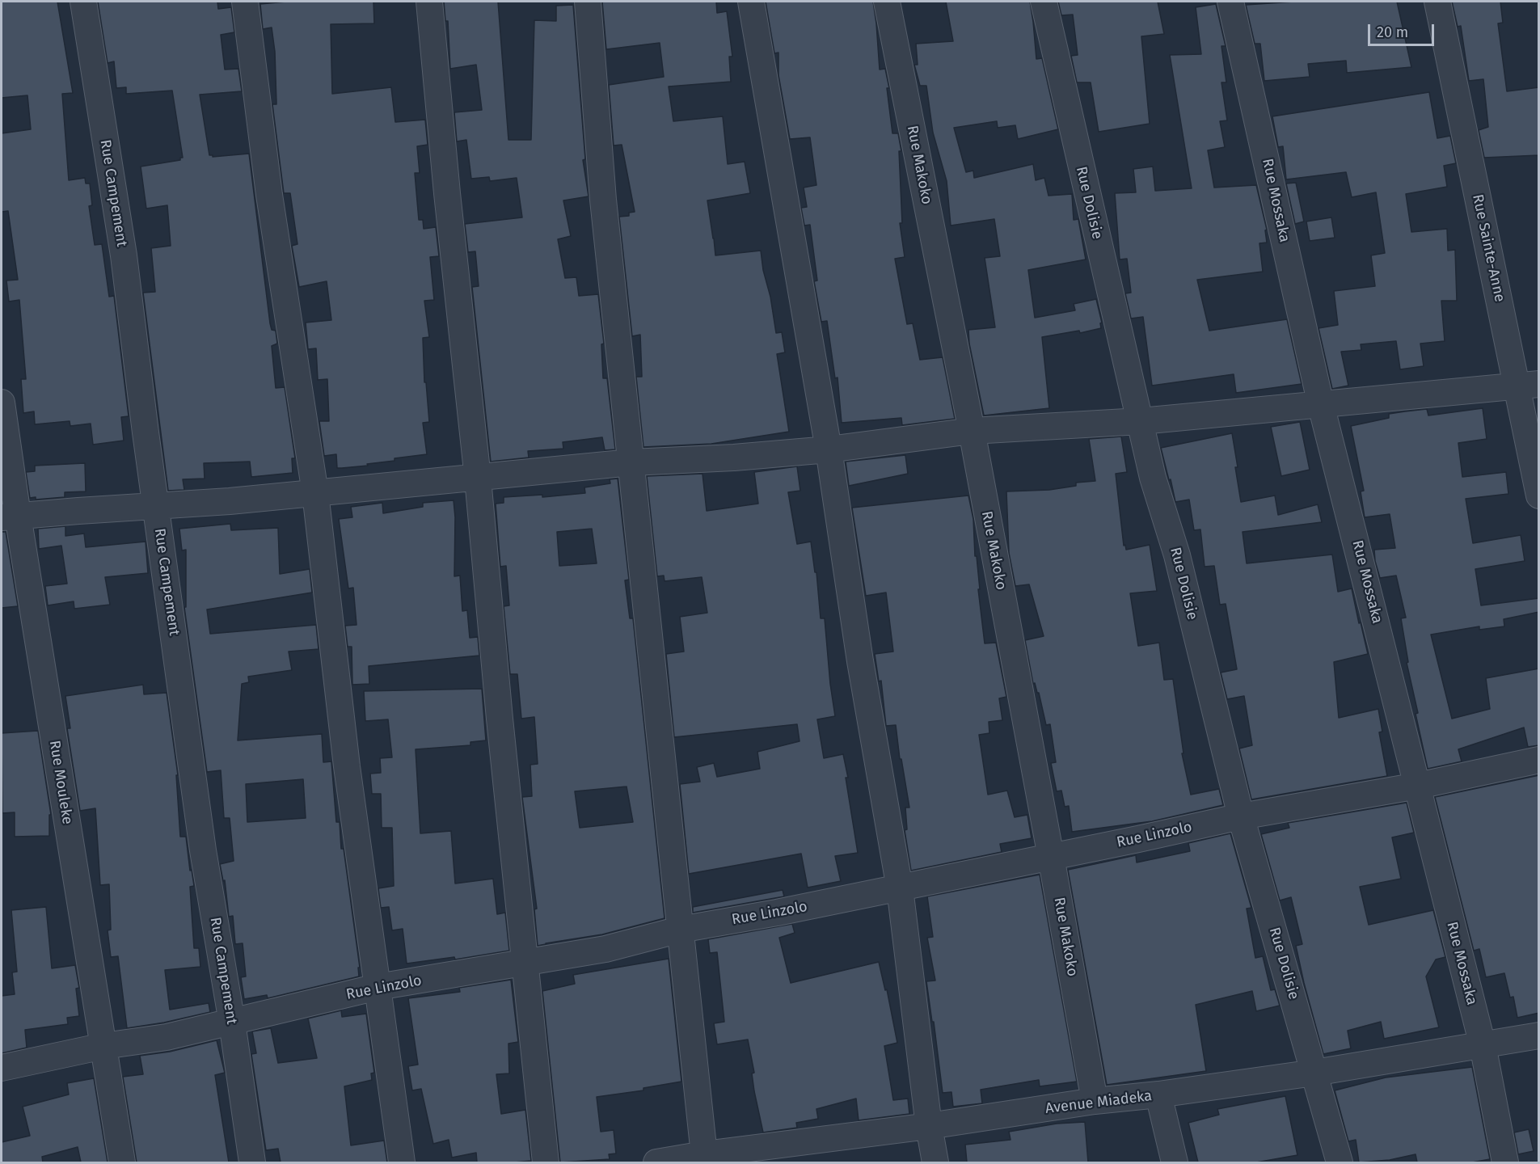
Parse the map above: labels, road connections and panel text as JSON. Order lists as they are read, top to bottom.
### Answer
{
  "streets": {
    "street": [
      "Rue Makoko",
      "Rue Campement",
      "Rue Mossaka",
      "Rue Dolisie",
      "Rue Sainte-Anne",
      "Rue Mouleke",
      "Rue Linzolo",
      "Avenue Miadeka"
    ]
  },
  "crossings": [
    ["Rue Makoko", "Rue Linzolo"],
    ["Rue Makoko", "Avenue Miadeka"],
    ["Rue Campement", "Rue Linzolo"],
    ["Rue Mossaka", "Rue Linzolo"],
    ["Rue Mossaka", "Avenue Miadeka"],
    ["Rue Dolisie", "Rue Linzolo"],
    ["Rue Dolisie", "Avenue Miadeka"],
    ["Rue Mouleke", "Rue Linzolo"]
  ],
  "scale_bar": "20 m"
}
